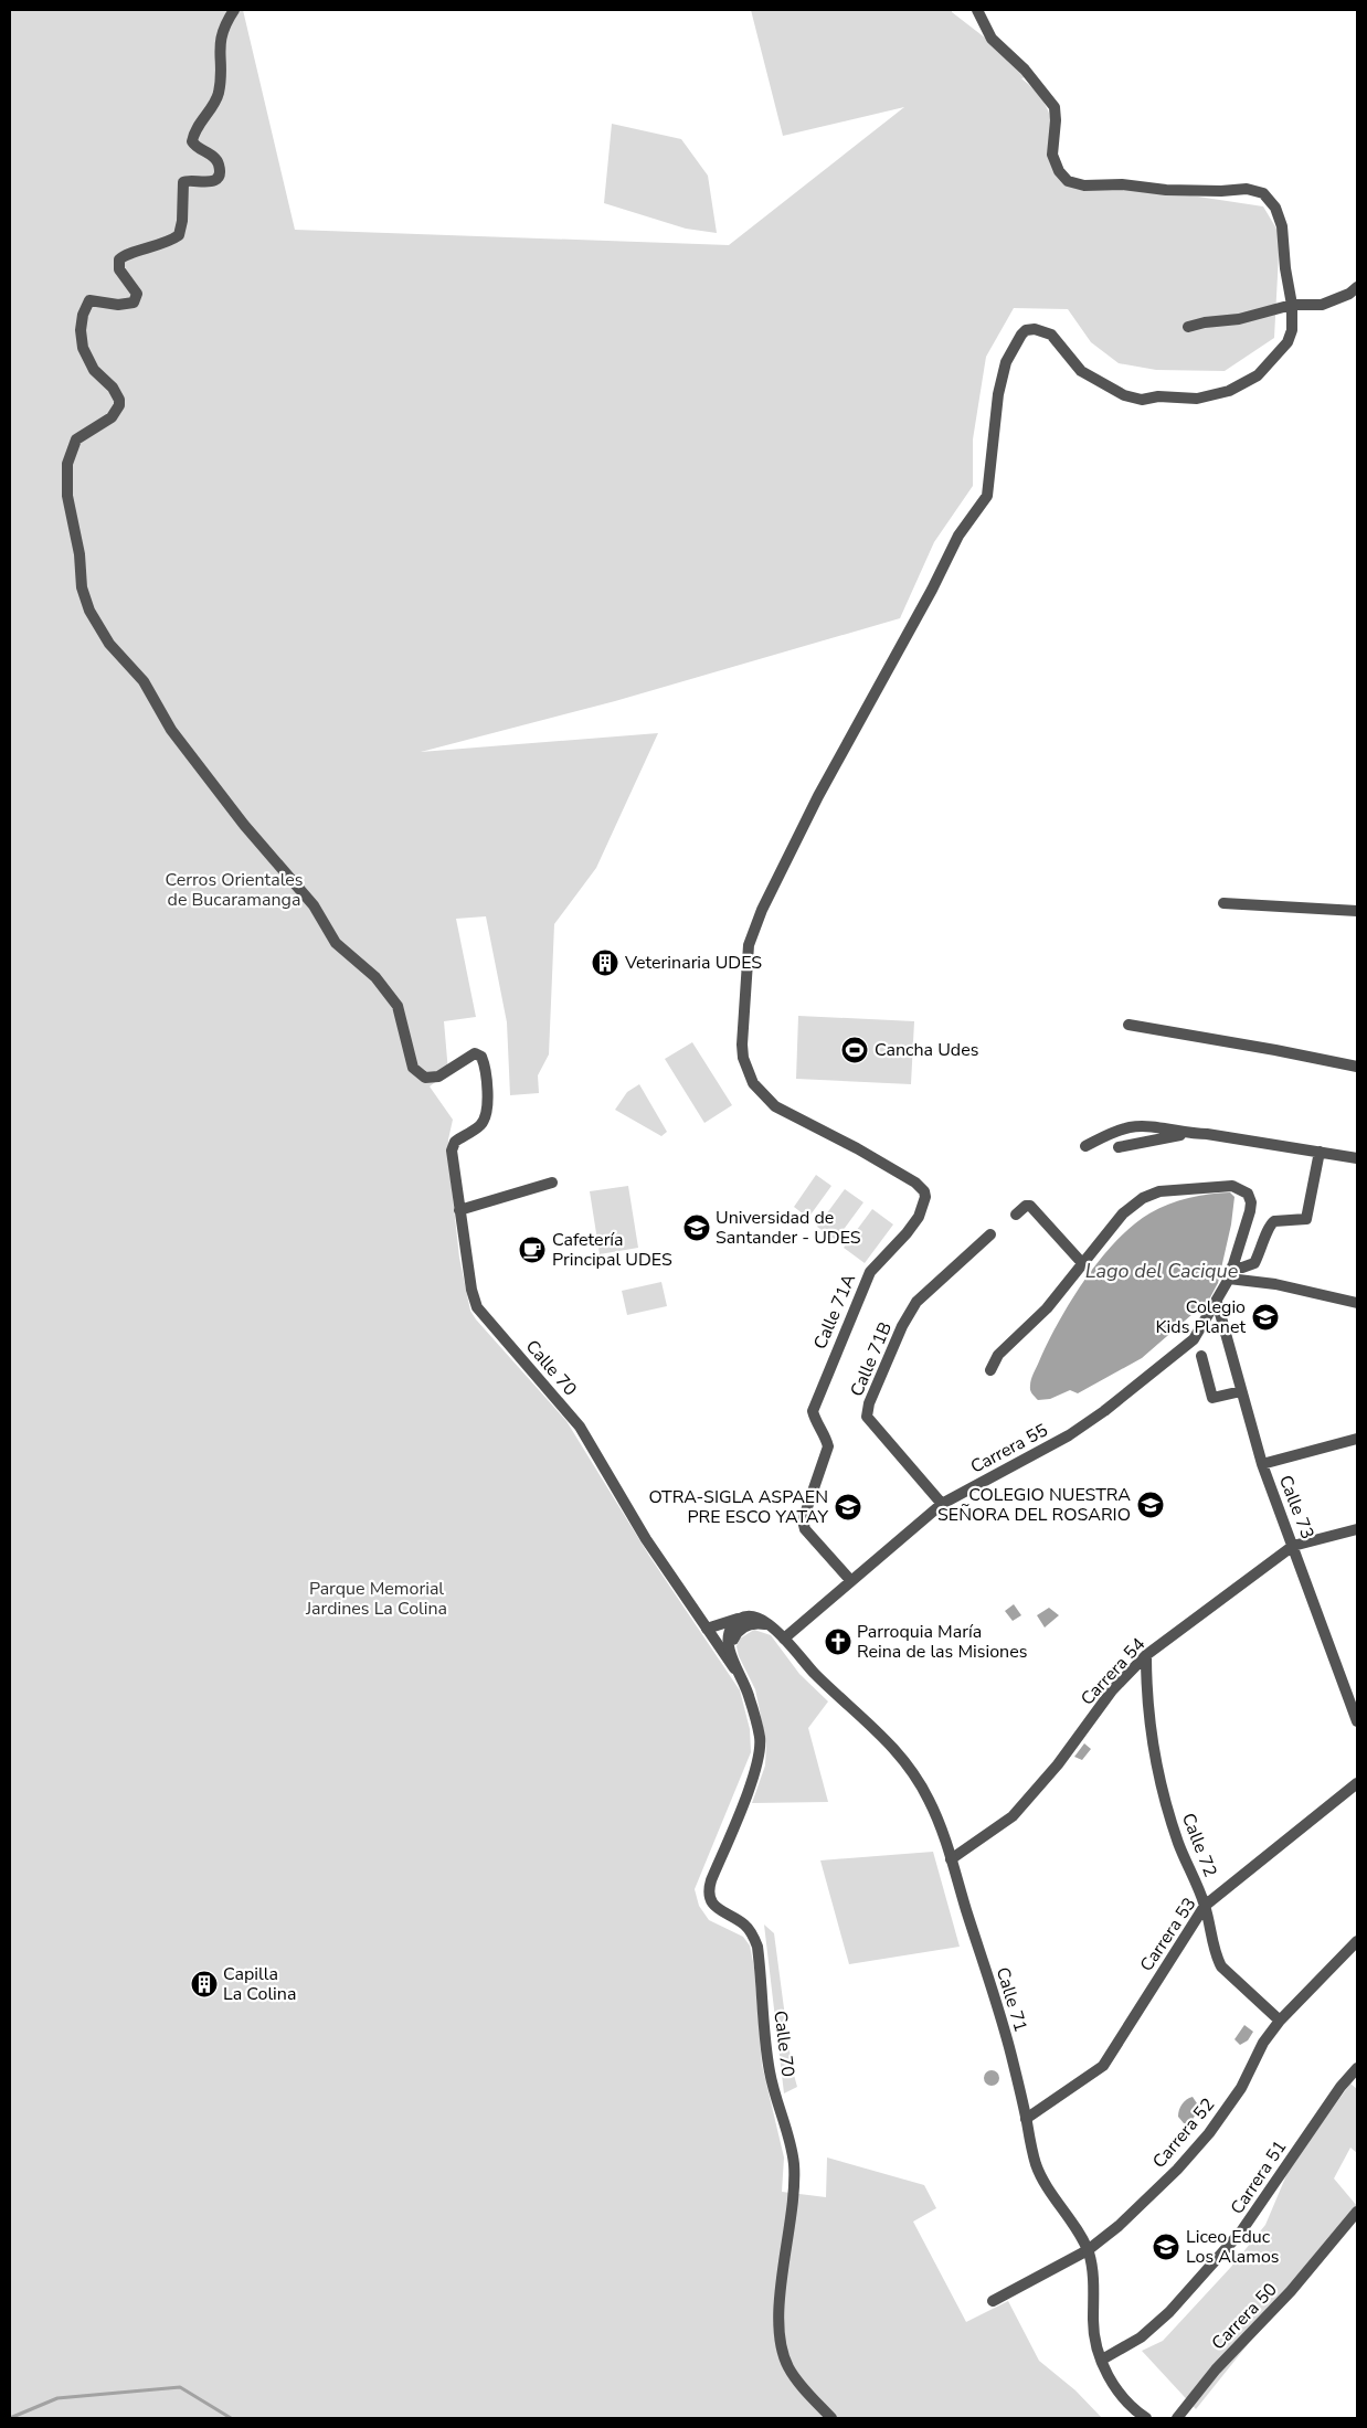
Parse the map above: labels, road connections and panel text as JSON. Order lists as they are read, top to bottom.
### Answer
{
  "streets": {
    "street": [
      "Calle 71A",
      "Calle 71B",
      "Calle 70",
      "Carrera 55",
      "Calle 73",
      "Carrera 54",
      "Calle 72",
      "Carrera 53",
      "Calle 71",
      "Carrera 52",
      "Carrera 51",
      "Carrera 50"
    ]
  },
  "crossings": [
    ["Calle 71A", "Carrera 55"],
    ["Calle 71B", "Carrera 55"],
    ["Carrera 55", "Calle 73"],
    ["Carrera 55", "Calle 71"],
    ["Calle 73", "Carrera 54"],
    ["Carrera 54", "Calle 72"],
    ["Carrera 54", "Calle 71"],
    ["Calle 72", "Carrera 53"],
    ["Calle 72", "Carrera 52"],
    ["Carrera 53", "Calle 71"],
    ["Calle 71", "Carrera 52"],
    ["Calle 71", "Carrera 51"]
  ],
  "water": ["Lago del Cacique"],
  "parks": ["Cerros Orientales de Bucaramanga", "Parque Memorial Jardines La Colina"],
  "places": {
    "building": ["Veterinaria UDES", "Capilla La Colina"],
    "sports": ["Cancha Udes"],
    "school or university": [
      "Universidad de Santander - UDES",
      "Colegio Kids Planet",
      "COLEGIO NUESTRA SEÑORA DEL ROSARIO",
      "OTRA-SIGLA ASPAEN PRE ESCO YATAY",
      "Liceo Educ Los Alamos"
    ],
    "cafe": ["Cafetería Principal UDES"],
    "church": ["Parroquia María Reina de las Misiones"]
  }
}
